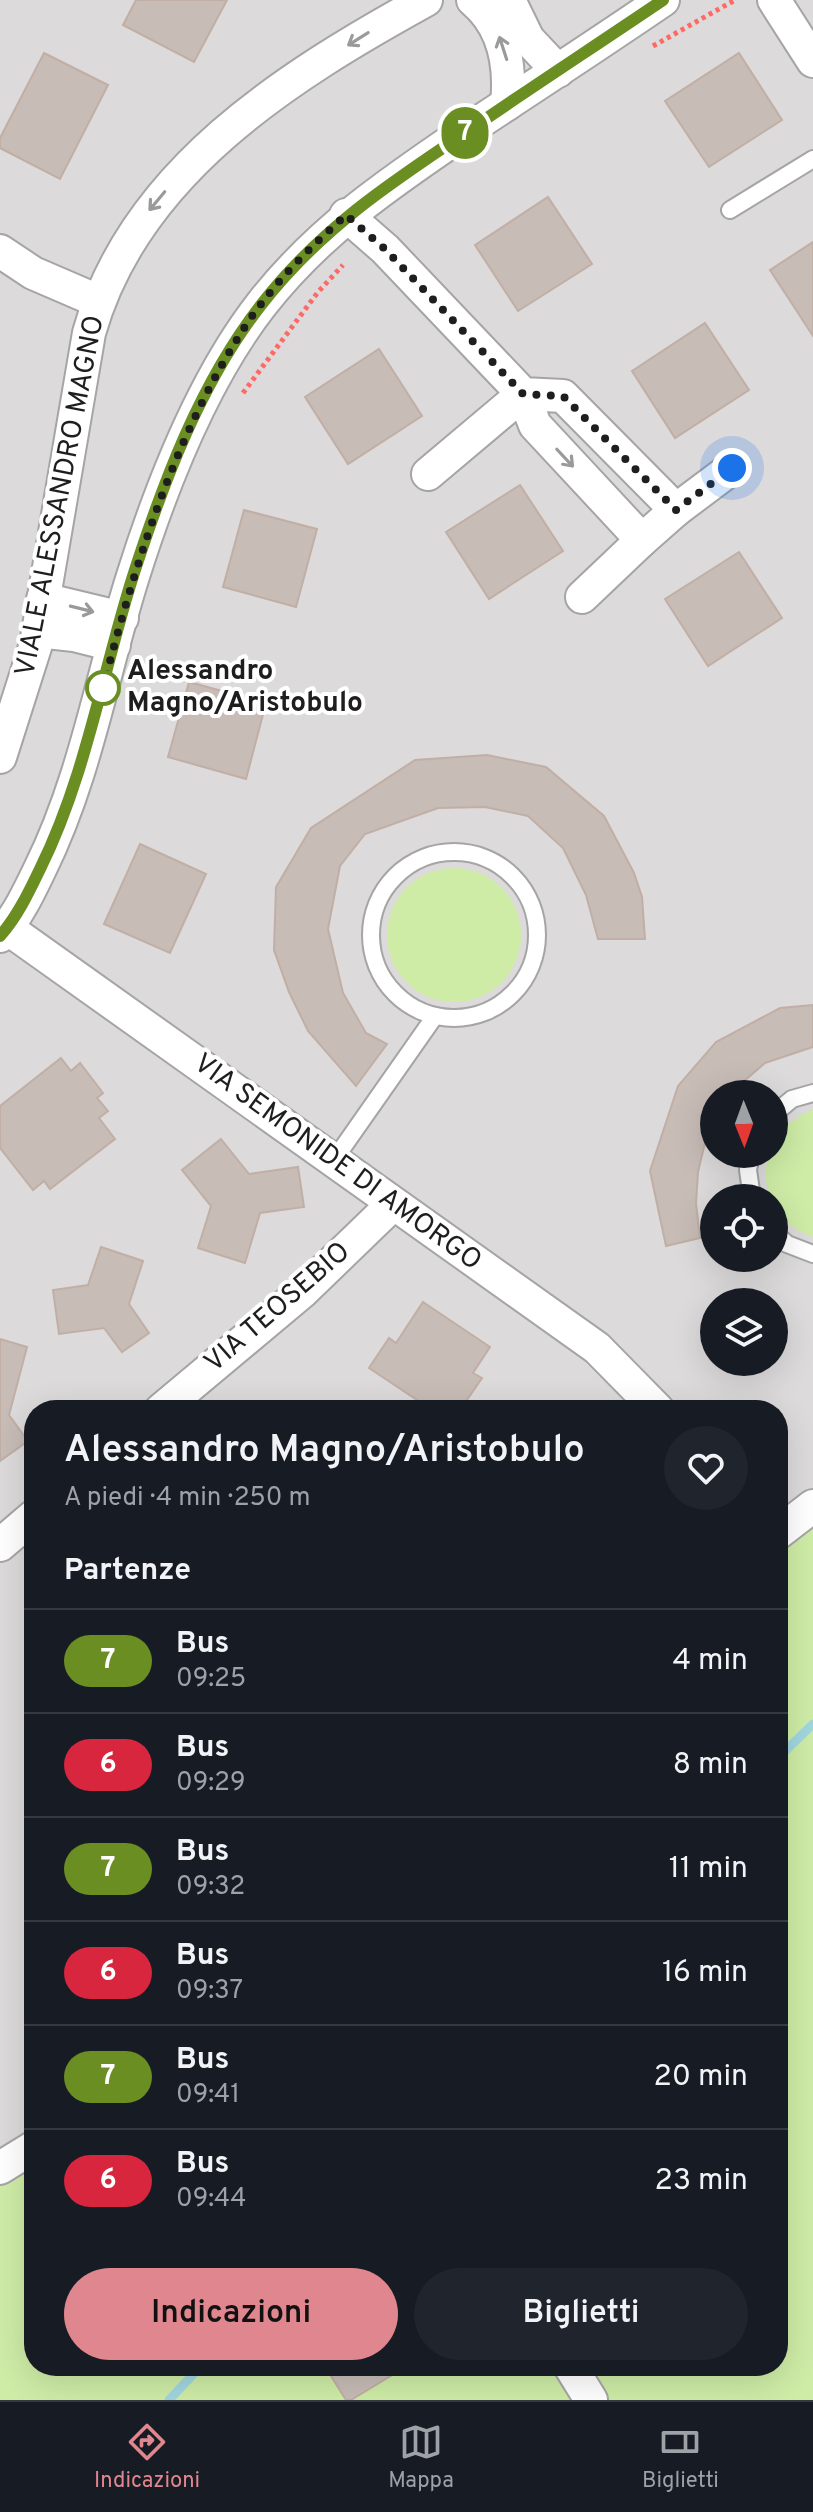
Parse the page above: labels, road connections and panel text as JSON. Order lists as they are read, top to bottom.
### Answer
{
  "streets": {
    "street": ["VIALE ALESSANDRO MAGNO", "VIA SEMONIDE DI AMORGO", "VIA TEOSEBIO"]
  },
  "crossings": [
    ["VIA SEMONIDE DI AMORGO", "VIA TEOSEBIO"]
  ],
  "places": ["Alessandro Magno/Aristobulo"],
  "lines": ["bus line 7"],
  "north": "bottom",
  "page": {
    "on_map": "7",
    "heading": [
      ["Alessandro Magno/Aristobulo", "A piedi · 4 min · 250 m"],
      "Partenze"
    ],
    "list": [
      {
        "mark": "7",
        "name": "Bus",
        "note": "09:25",
        "value": "4 min"
      },
      {
        "mark": "6",
        "name": "Bus",
        "note": "09:29",
        "value": "8 min"
      },
      {
        "mark": "7",
        "name": "Bus",
        "note": "09:32",
        "value": "11 min"
      },
      {
        "mark": "6",
        "name": "Bus",
        "note": "09:37",
        "value": "16 min"
      },
      {
        "mark": "7",
        "name": "Bus",
        "note": "09:41",
        "value": "20 min"
      },
      {
        "mark": "6",
        "name": "Bus",
        "note": "09:44",
        "value": "23 min"
      }
    ],
    "buttons": ["Indicazioni", "Biglietti"],
    "tabs": ["Indicazioni", "Mappa", "Biglietti"]
  }
}
